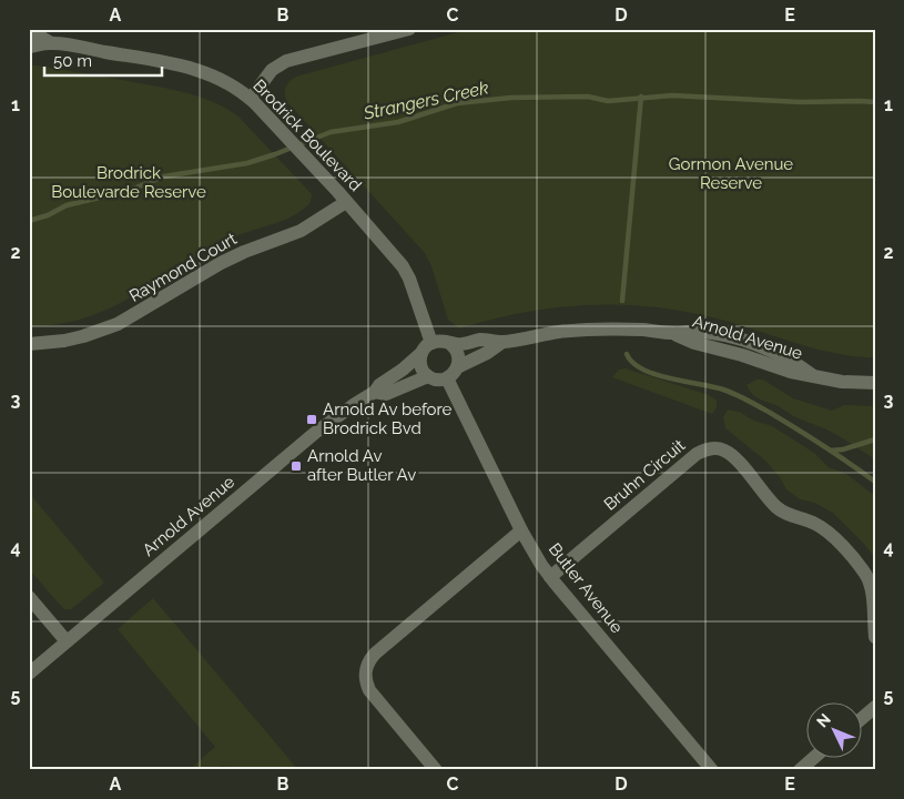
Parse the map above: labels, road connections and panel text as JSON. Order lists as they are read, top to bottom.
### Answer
{
  "streets": {
    "street": [
      "Brodrick Boulevard",
      "Raymond Court",
      "Arnold Avenue",
      "Bruhn Circuit",
      "Butler Avenue"
    ]
  },
  "crossings": [
    ["Brodrick Boulevard", "Raymond Court"],
    ["Brodrick Boulevard", "Arnold Avenue"],
    ["Brodrick Boulevard", "Butler Avenue"],
    ["Arnold Avenue", "Butler Avenue"],
    ["Bruhn Circuit", "Butler Avenue"]
  ],
  "water": ["Strangers Creek"],
  "parks": ["Gormon Avenue Reserve", "Brodrick Boulevarde Reserve"],
  "places": {
    "transit": ["Arnold Av before Brodrick Bvd", "Arnold Av after Butler Av"]
  },
  "scale_bar": "50 m",
  "north": "top left",
  "grid": {
    "columns": [
      "A",
      "B",
      "C",
      "D",
      "E"
    ],
    "rows": [
      "1",
      "2",
      "3",
      "4",
      "5"
    ]
  }
}
